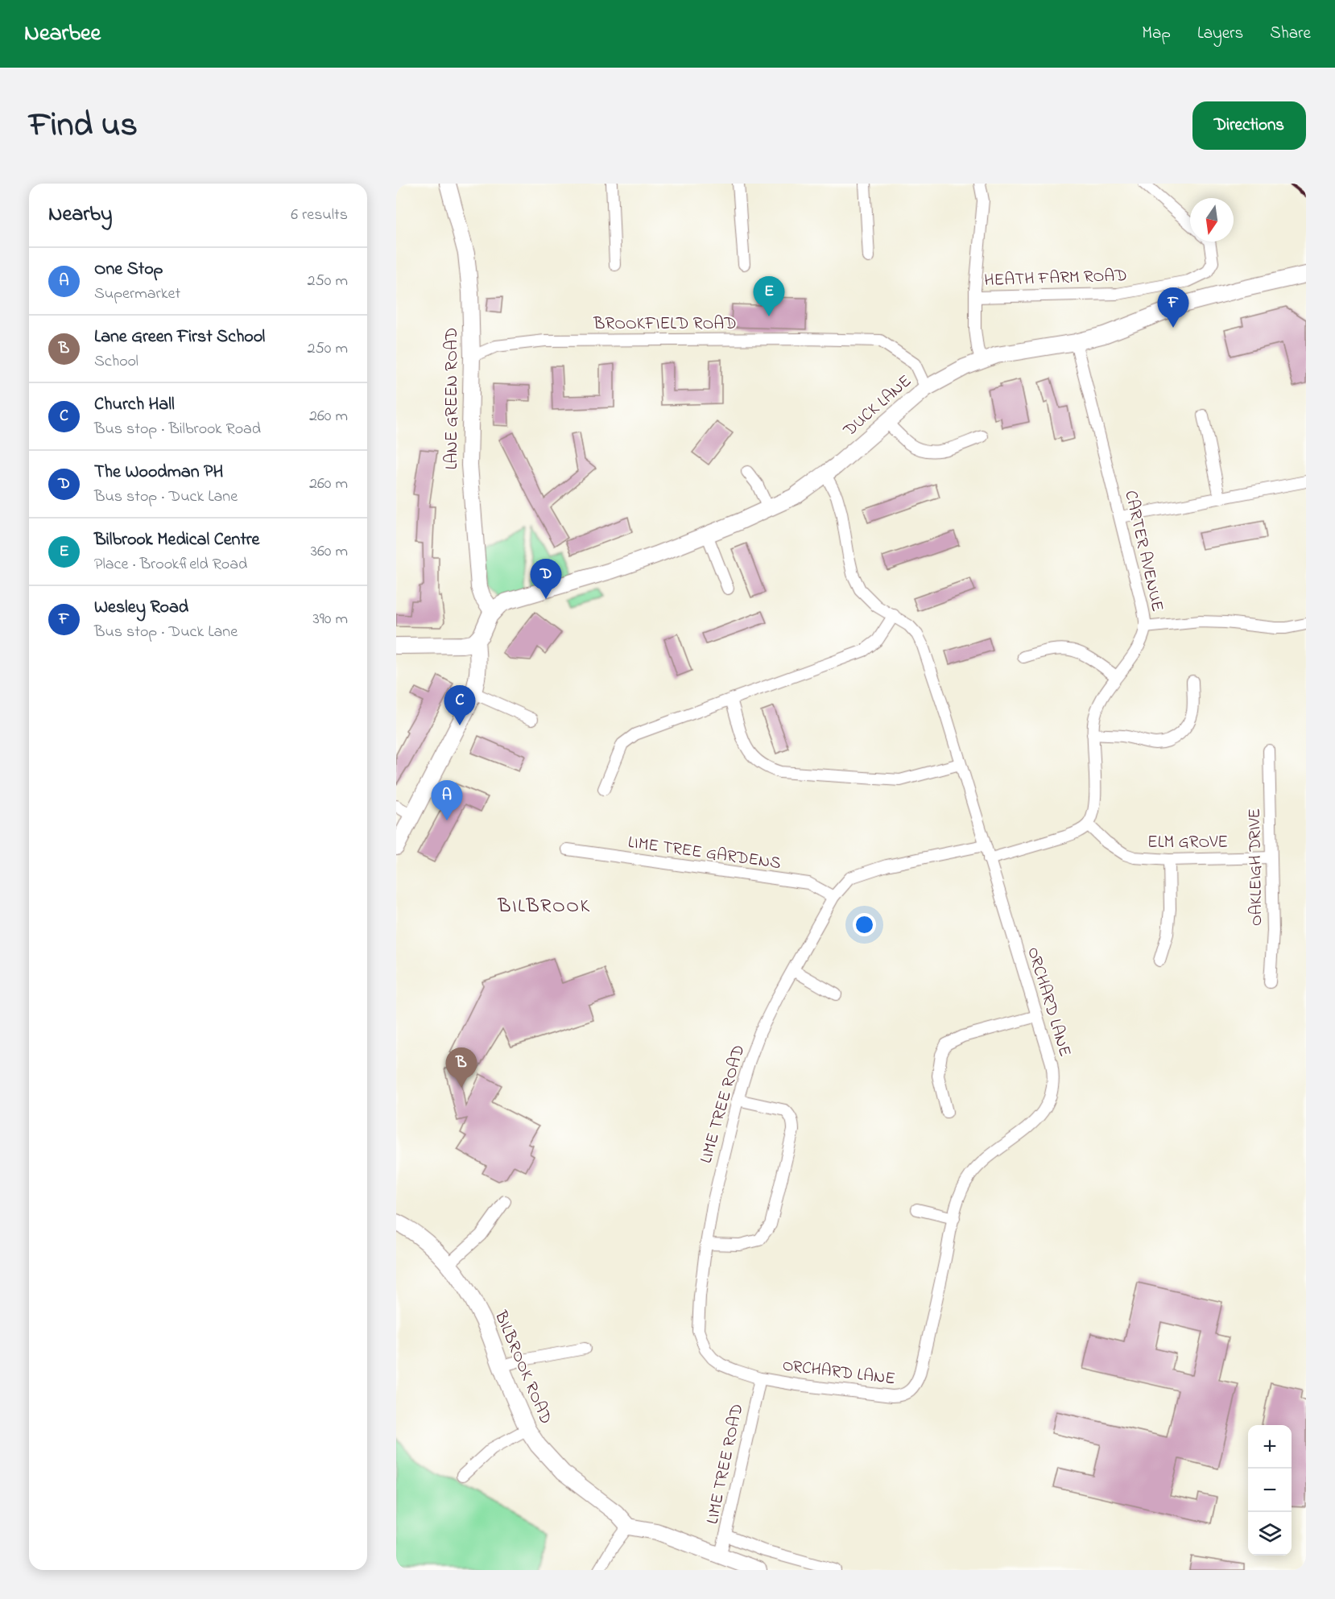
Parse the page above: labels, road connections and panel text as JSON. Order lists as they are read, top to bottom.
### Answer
{
  "streets": {
    "street": [
      "HEATH FARM ROAD",
      "BROOKFIELD ROAD",
      "LANE GREEN ROAD",
      "DUCK LANE",
      "CARTER AVENUE",
      "ELM GROVE",
      "LIME TREE GARDENS",
      "OAKLEIGH DRIVE",
      "ORCHARD LANE",
      "LIME TREE ROAD",
      "BILBROOK ROAD"
    ]
  },
  "crossings": [
    ["BROOKFIELD ROAD", "LANE GREEN ROAD"],
    ["BROOKFIELD ROAD", "DUCK LANE"],
    ["LANE GREEN ROAD", "DUCK LANE"],
    ["DUCK LANE", "CARTER AVENUE"],
    ["DUCK LANE", "ORCHARD LANE"],
    ["CARTER AVENUE", "ELM GROVE"],
    ["ELM GROVE", "OAKLEIGH DRIVE"],
    ["LIME TREE GARDENS", "LIME TREE ROAD"],
    ["ORCHARD LANE", "LIME TREE ROAD"]
  ],
  "districts": ["BILBROOK"],
  "north": "bottom",
  "page": {
    "header": "Nearbee",
    "nav": ["Map", "Layers", "Share"],
    "title": "Find us",
    "buttons": "Directions",
    "heading": ["Nearby", "6 results"],
    "list": [
      {
        "mark": "A",
        "name": "One Stop",
        "note": "Supermarket",
        "value": "250 m"
      },
      {
        "mark": "B",
        "name": "Lane Green First School",
        "note": "School",
        "value": "250 m"
      },
      {
        "mark": "C",
        "name": "Church Hall",
        "note": "Bus stop · Bilbrook Road",
        "value": "260 m"
      },
      {
        "mark": "D",
        "name": "The Woodman PH",
        "note": "Bus stop · Duck Lane",
        "value": "260 m"
      },
      {
        "mark": "E",
        "name": "Bilbrook Medical Centre",
        "note": "Place · Brookfield Road",
        "value": "360 m"
      },
      {
        "mark": "F",
        "name": "Wesley Road",
        "note": "Bus stop · Duck Lane",
        "value": "390 m"
      }
    ],
    "pins": [
      "E",
      "F",
      "D",
      "C",
      "A",
      "B"
    ],
    "map_buttons": ["+", "−"]
  }
}
